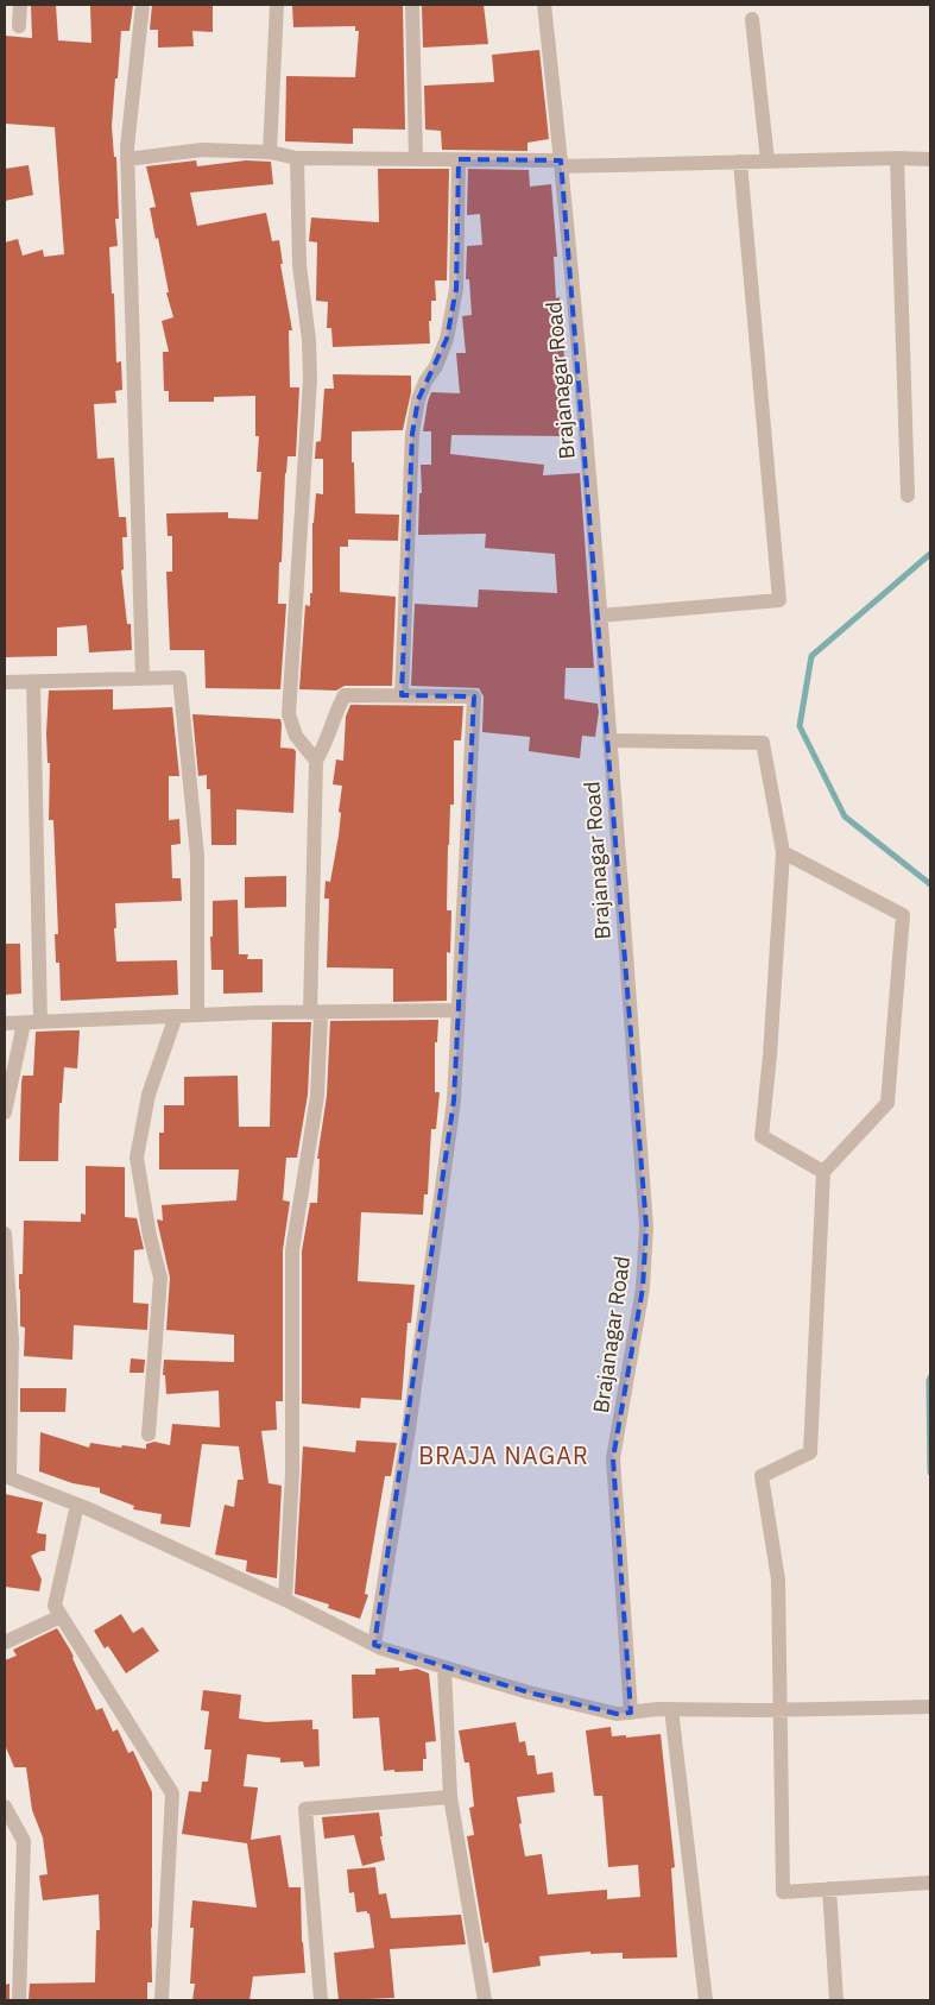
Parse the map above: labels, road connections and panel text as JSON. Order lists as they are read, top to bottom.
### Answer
{
  "streets": {
    "street": ["Brajanagar Road"]
  },
  "districts": ["BRAJA NAGAR"]
}
